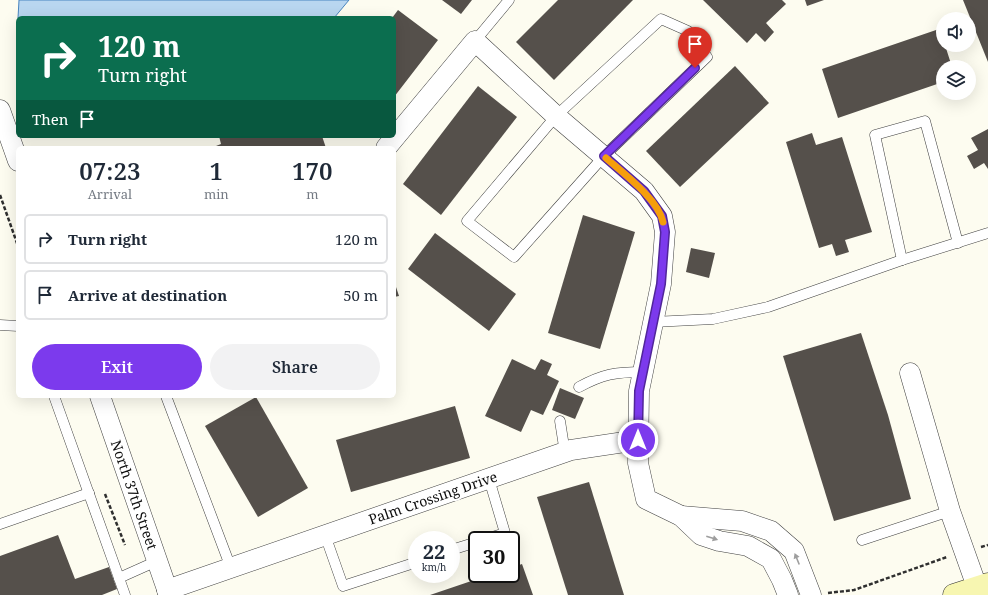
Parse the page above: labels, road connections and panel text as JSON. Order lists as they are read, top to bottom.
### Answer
{
  "streets": {
    "street": ["North 37th Street", "Palm Crossing Drive"]
  },
  "crossings": [
    ["North 37th Street", "Palm Crossing Drive"]
  ],
  "page": {
    "turn": ["120 m", "Turn right"],
    "then": "Then",
    "eta": [
      "07:23",
      "Arrival",
      "1",
      "min",
      "170",
      "m"
    ],
    "list": [
      {
        "name": "Turn right",
        "value": "120 m"
      },
      {
        "name": "Arrive at destination",
        "value": "50 m"
      }
    ],
    "buttons": ["Exit", "Share"],
    "speed": "22 km/h",
    "limit": "30"
  }
}
